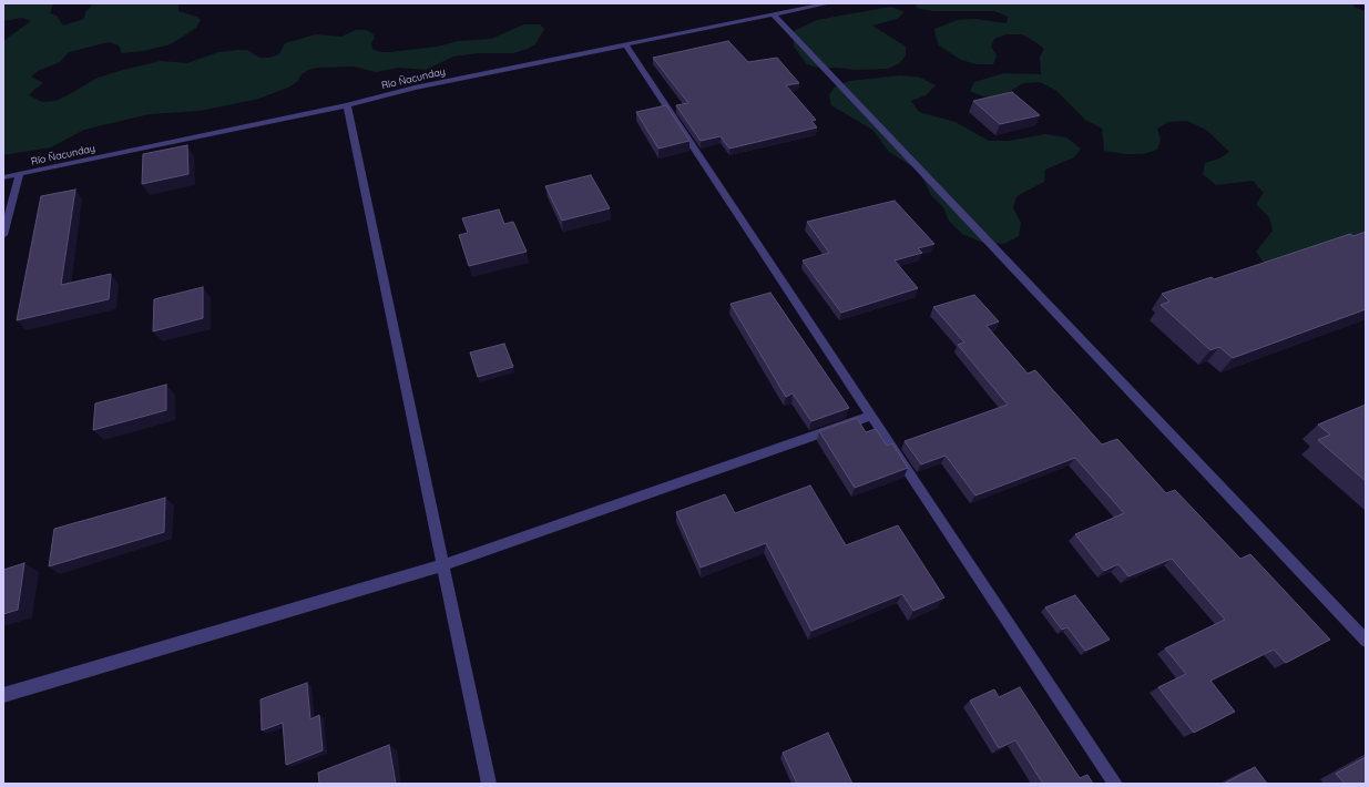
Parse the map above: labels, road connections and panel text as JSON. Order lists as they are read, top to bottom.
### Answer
{
  "streets": {
    "street": ["Río Ñacunday"]
  }
}
